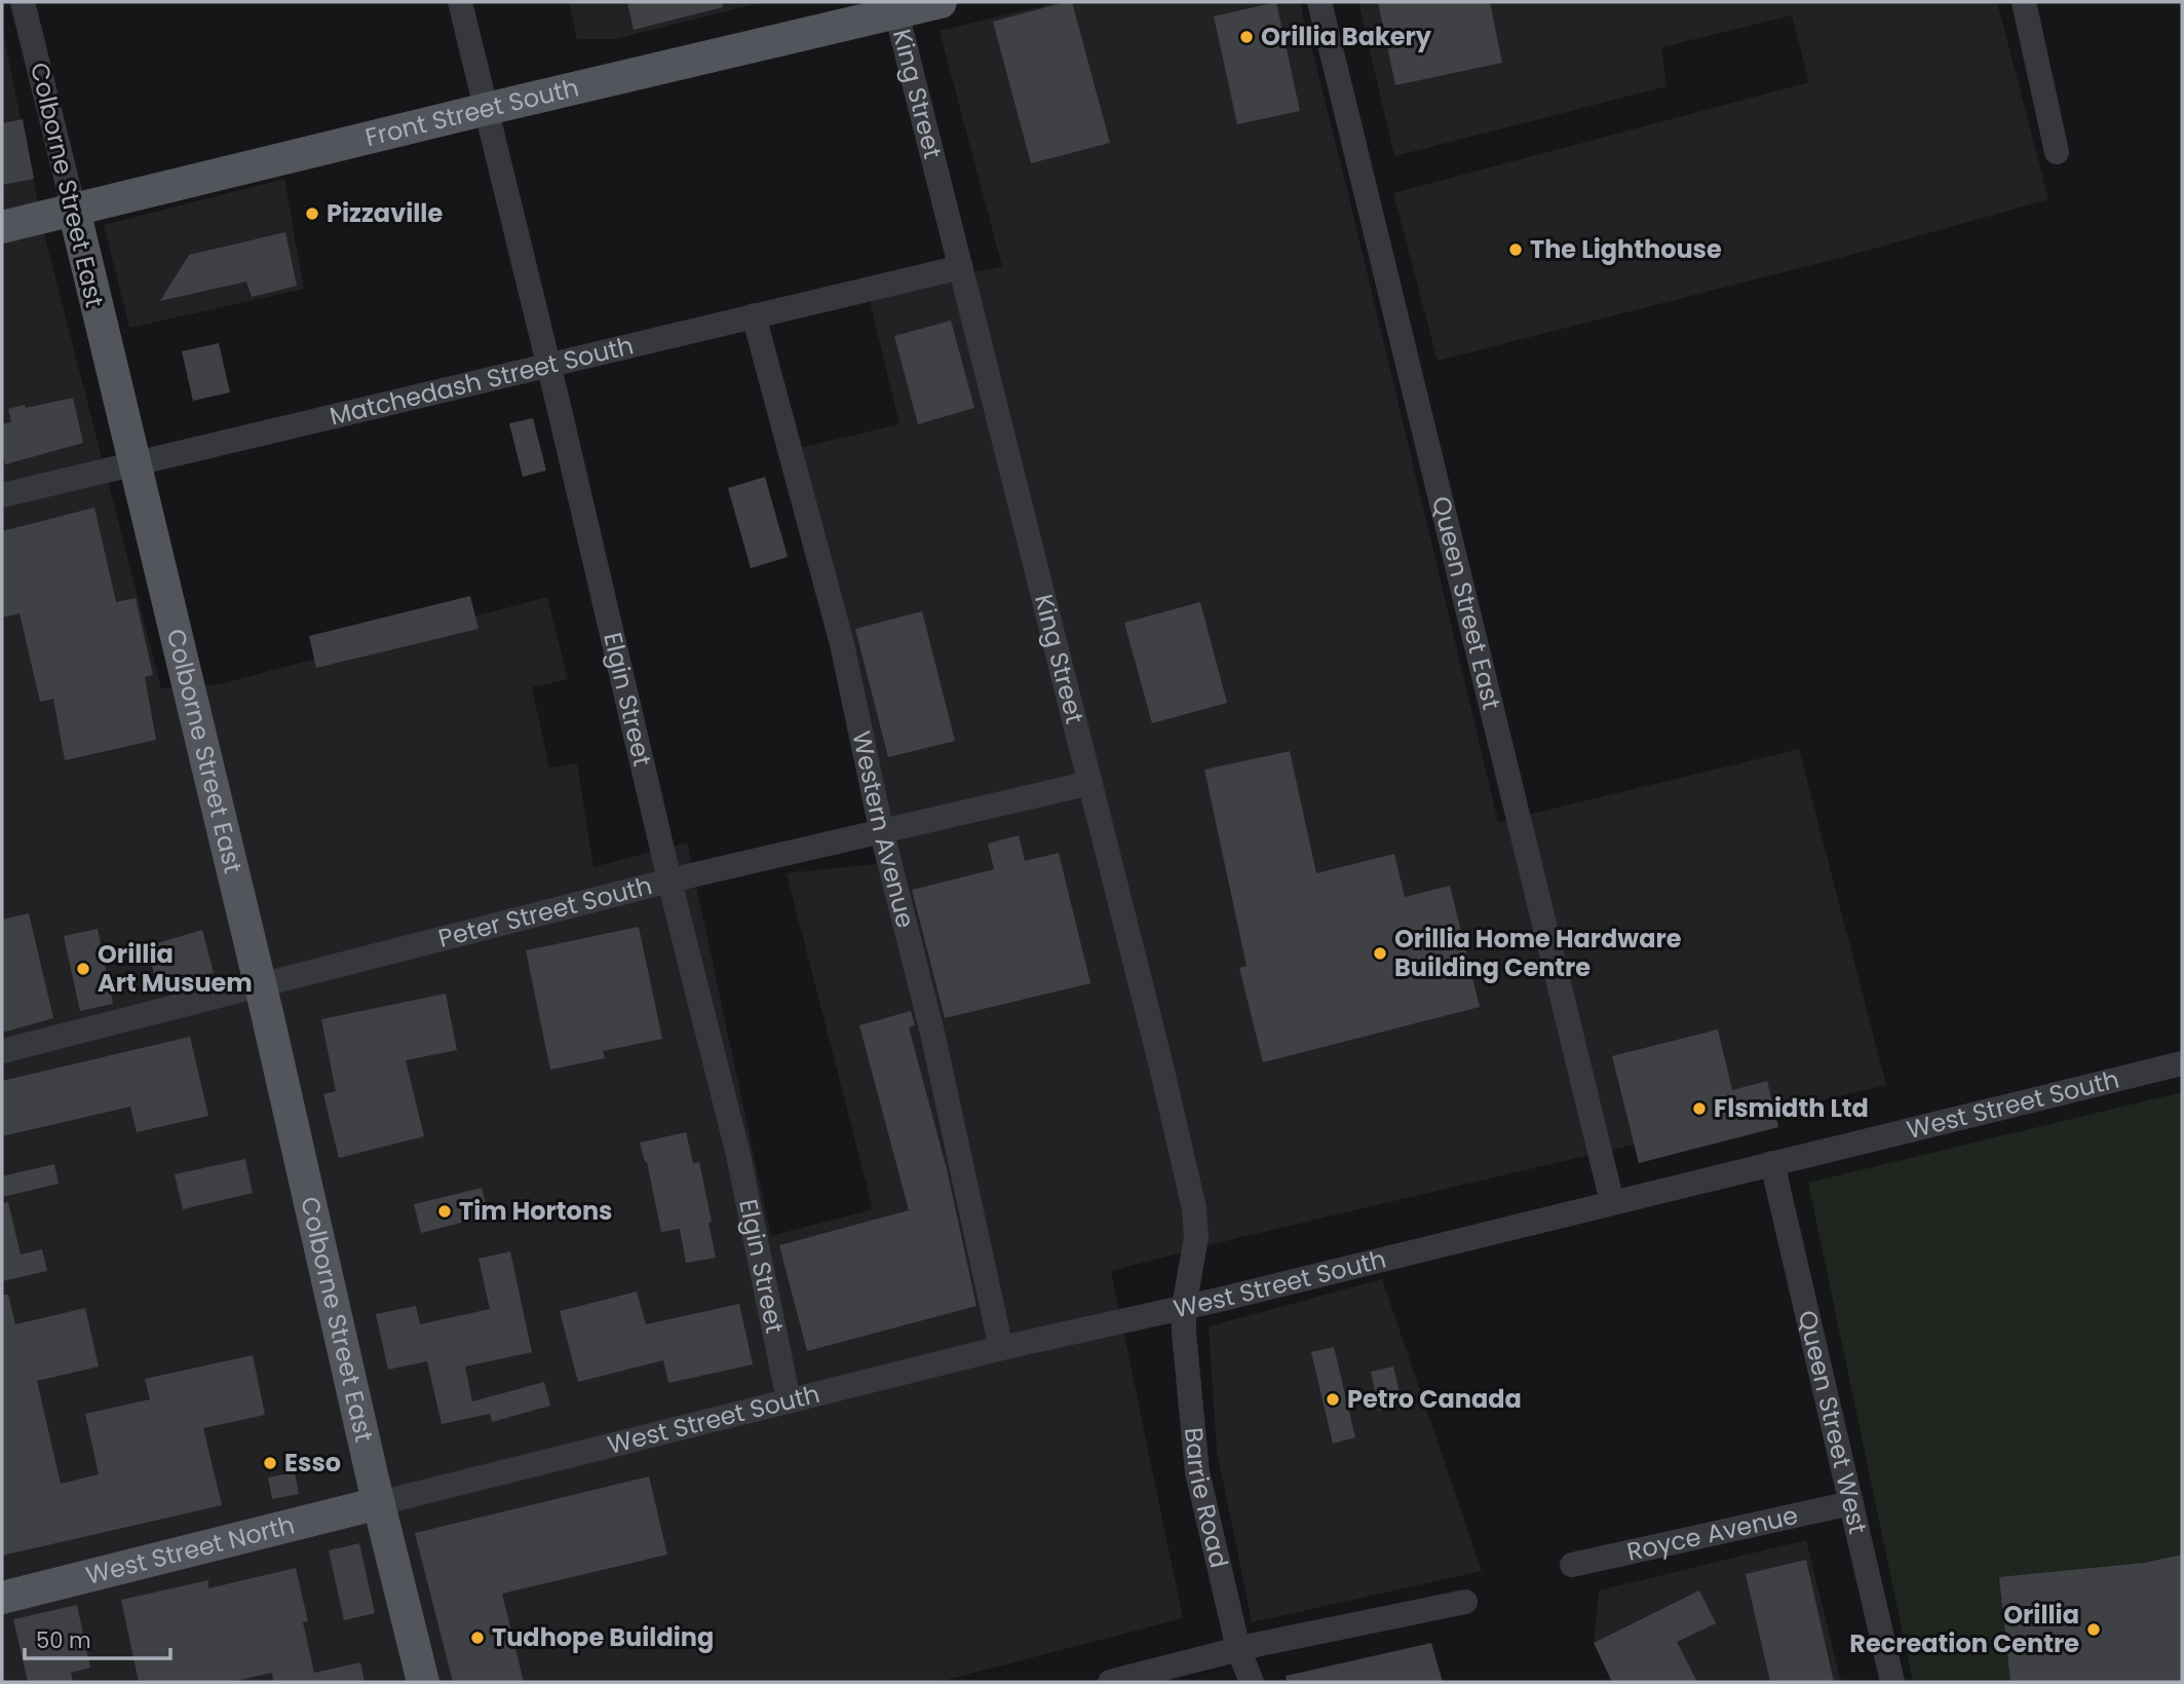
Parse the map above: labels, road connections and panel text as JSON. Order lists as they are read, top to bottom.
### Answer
{
  "streets": {
    "main road": ["Front Street South", "Colborne Street East", "West Street North"],
    "street": [
      "King Street",
      "Matchedash Street South",
      "Queen Street East",
      "Elgin Street",
      "Western Avenue",
      "Peter Street South",
      "West Street South",
      "Queen Street West",
      "Barrie Road",
      "Royce Avenue"
    ]
  },
  "crossings": [
    ["King Street", "Front Street South"],
    ["King Street", "Matchedash Street South"],
    ["King Street", "Peter Street South"],
    ["King Street", "West Street South"],
    ["King Street", "Barrie Road"],
    ["Front Street South", "Colborne Street East"],
    ["Front Street South", "Elgin Street"],
    ["Colborne Street East", "Matchedash Street South"],
    ["Colborne Street East", "Peter Street South"],
    ["Colborne Street East", "West Street South"],
    ["Colborne Street East", "West Street North"],
    ["Matchedash Street South", "Elgin Street"],
    ["Matchedash Street South", "Western Avenue"],
    ["Queen Street East", "West Street South"],
    ["Elgin Street", "Peter Street South"],
    ["Elgin Street", "West Street South"],
    ["Western Avenue", "Peter Street South"],
    ["Western Avenue", "West Street South"],
    ["West Street South", "Queen Street West"],
    ["West Street South", "Barrie Road"],
    ["West Street South", "West Street North"],
    ["Queen Street West", "Royce Avenue"]
  ],
  "places": [
    "Orillia Bakery",
    "Pizzaville",
    "The Lighthouse",
    "Orillia Home Hardware Building Centre",
    "Orillia Art Musuem",
    "Flsmidth Ltd",
    "Tim Hortons",
    "Petro Canada",
    "Esso",
    "Orillia Recreation Centre",
    "Tudhope Building"
  ],
  "scale_bar": "50 m"
}
